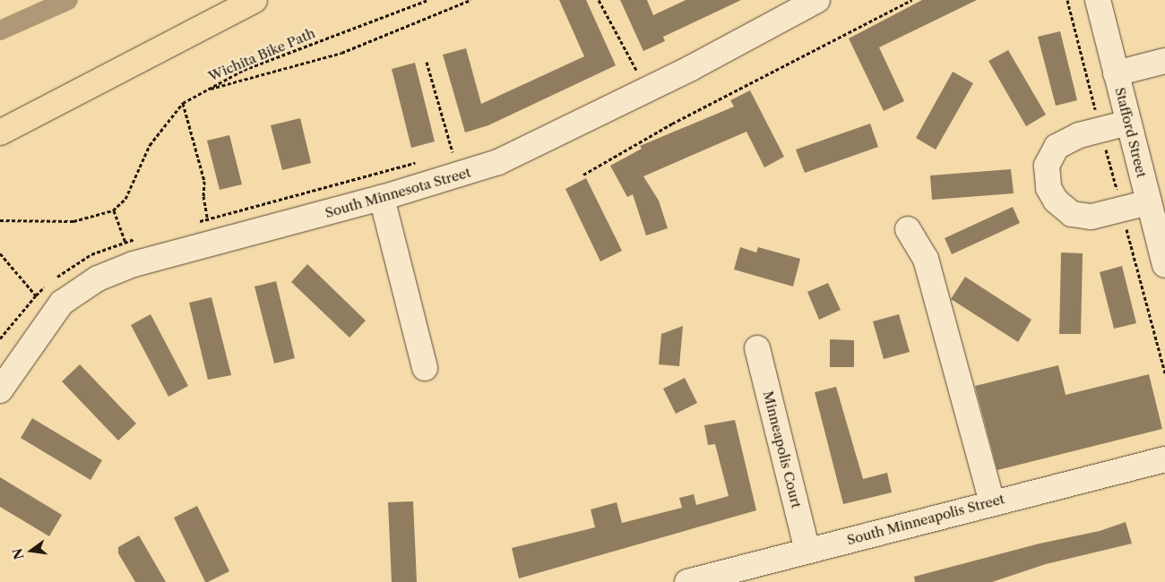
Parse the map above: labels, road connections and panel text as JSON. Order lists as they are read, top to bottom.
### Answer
{
  "streets": {
    "street": [
      "Stafford Street",
      "South Minnesota Street",
      "Minneapolis Court",
      "South Minneapolis Street"
    ],
    "path": ["Wichita Bike Path"]
  },
  "crossings": [
    ["Minneapolis Court", "South Minneapolis Street"]
  ],
  "north": "left"
}
